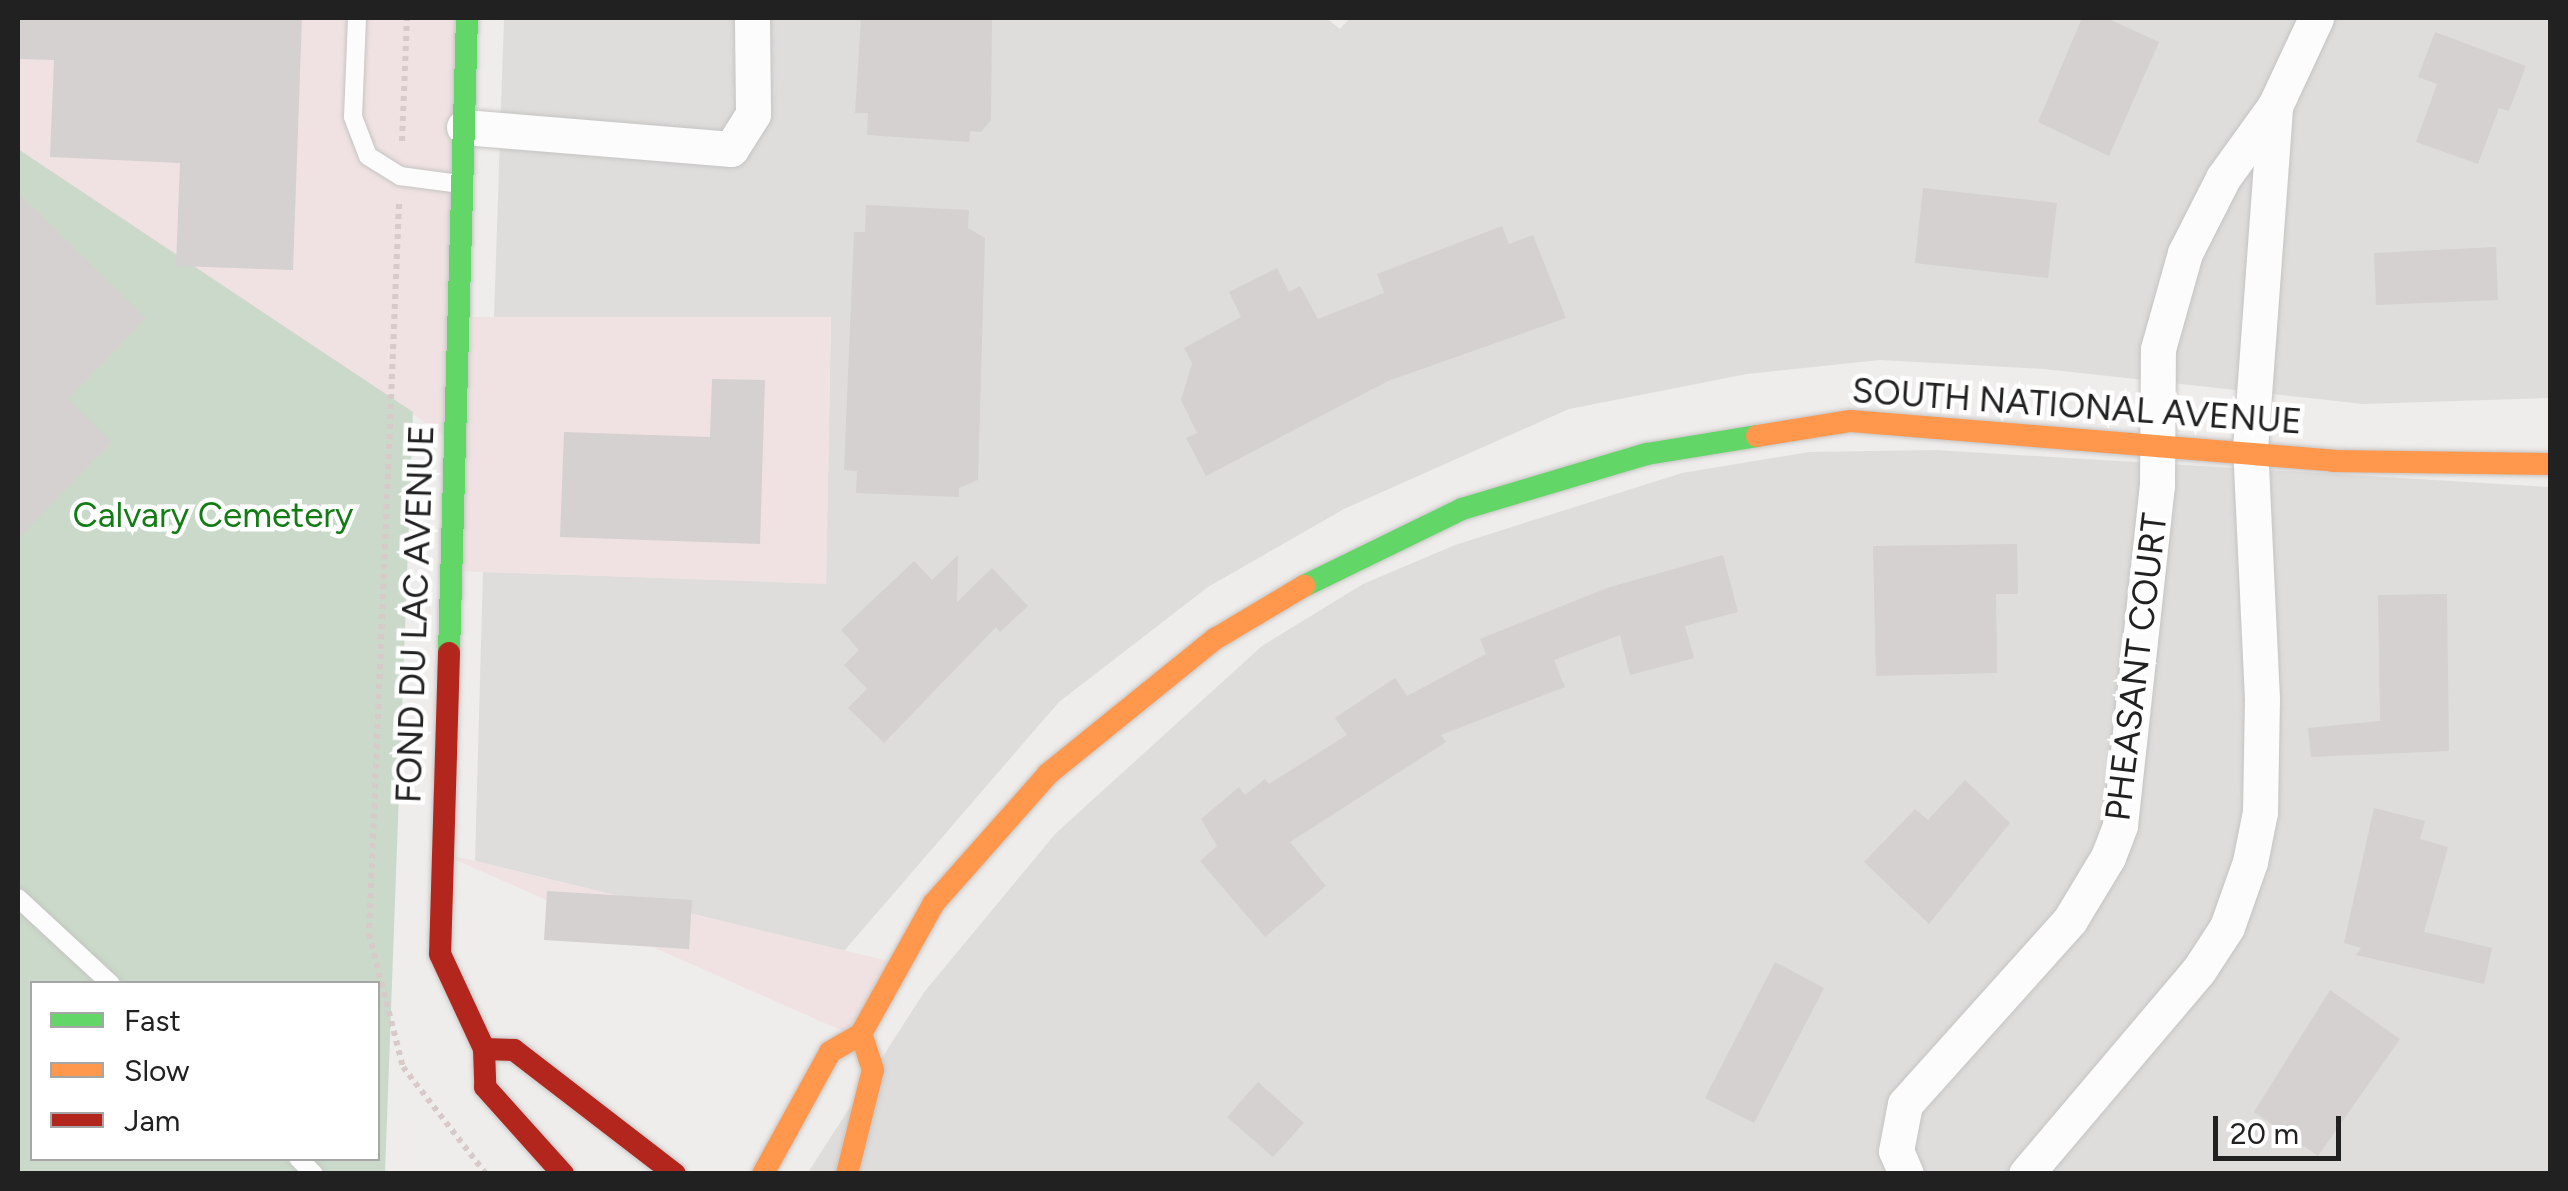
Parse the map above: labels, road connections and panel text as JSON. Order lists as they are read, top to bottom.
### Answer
{
  "streets": {
    "street": ["SOUTH NATIONAL AVENUE", "FOND DU LAC AVENUE", "PHEASANT COURT"]
  },
  "crossings": [
    ["SOUTH NATIONAL AVENUE", "PHEASANT COURT"]
  ],
  "parks": ["Calvary Cemetery"],
  "legend": ["Fast", "Slow", "Jam"],
  "scale_bar": "20 m"
}
